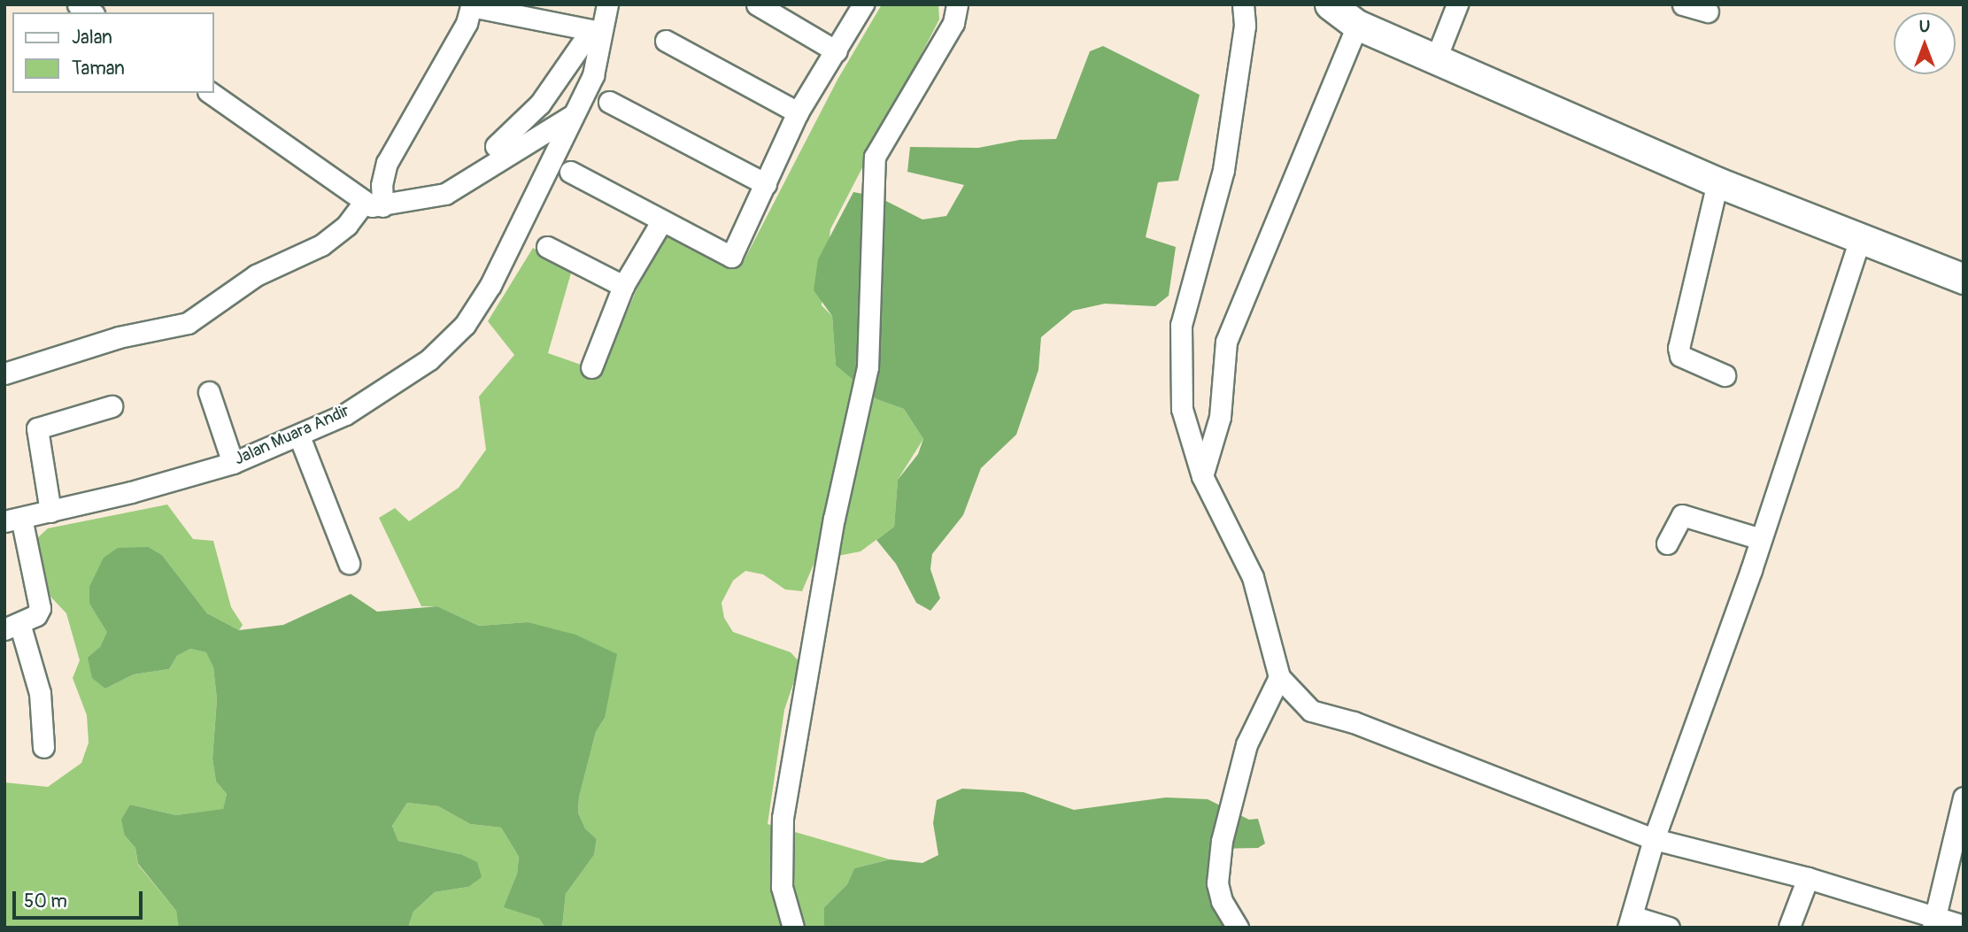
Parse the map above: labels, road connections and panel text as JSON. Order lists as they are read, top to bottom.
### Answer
{
  "streets": {
    "street": ["Jalan Muara Andir"]
  },
  "legend": ["Jalan", "Taman"],
  "scale_bar": "50 m",
  "north": "top"
}
